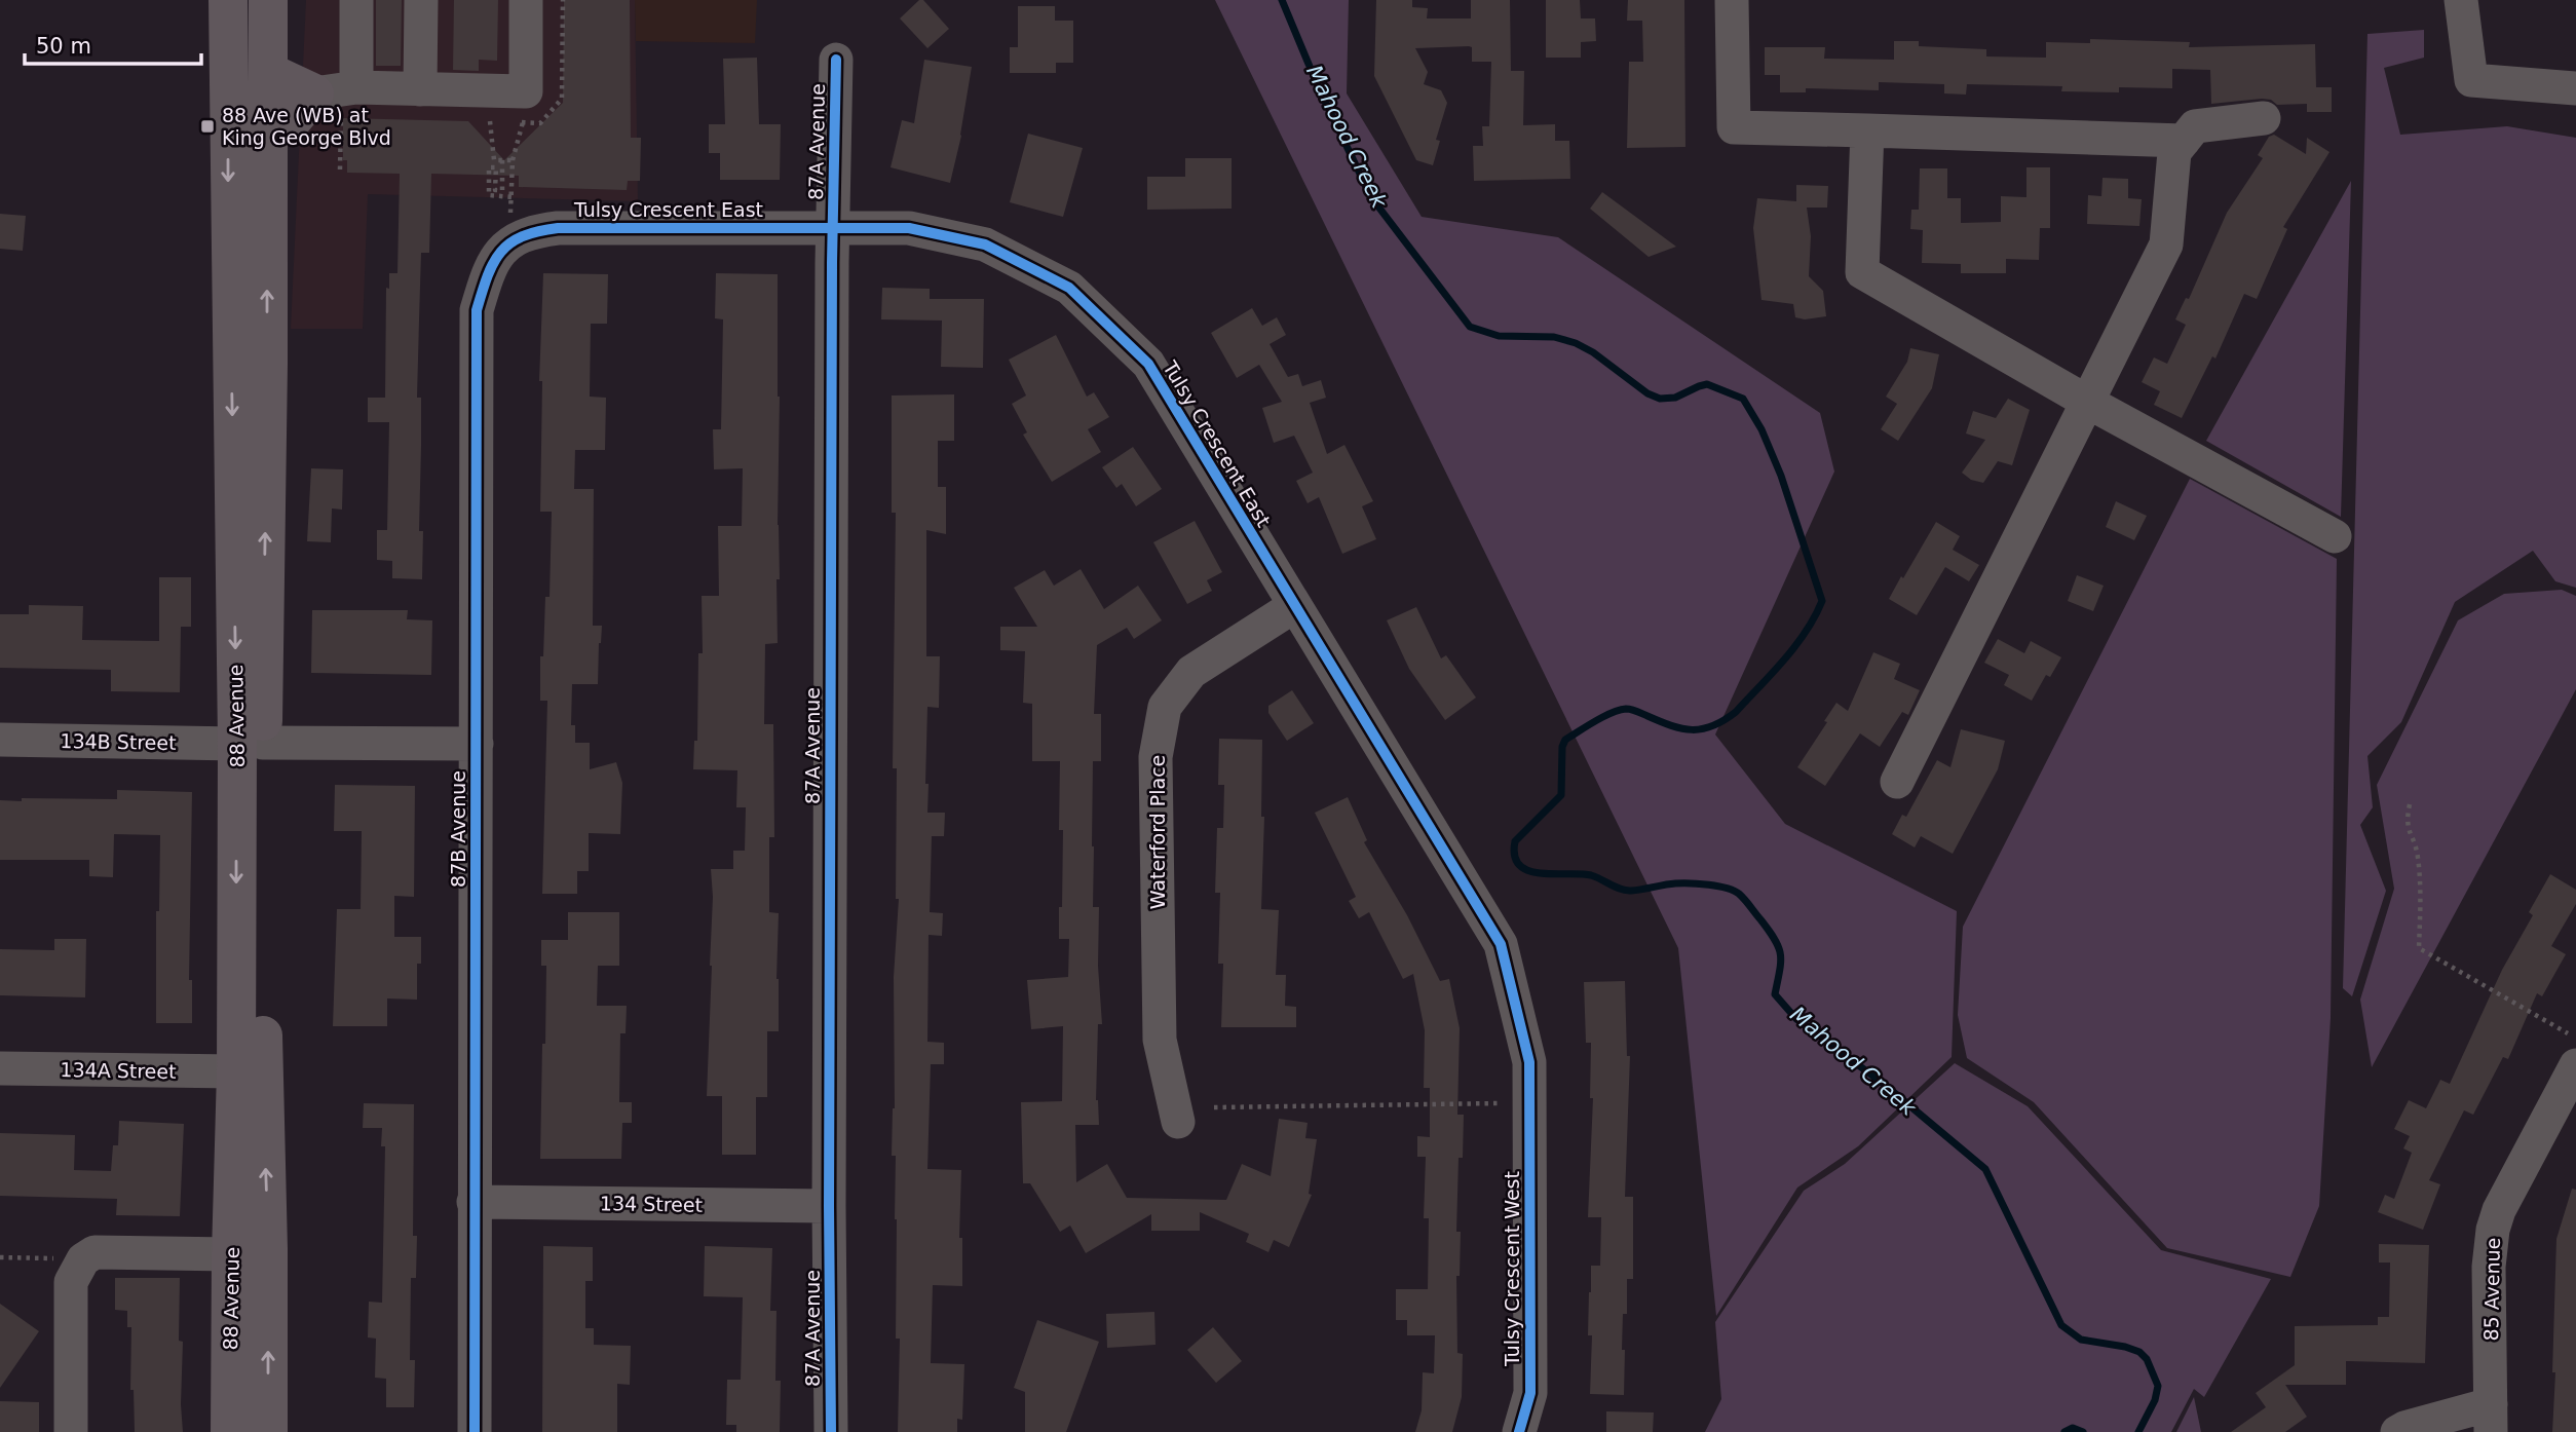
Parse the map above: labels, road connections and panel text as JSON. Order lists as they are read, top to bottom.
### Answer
{
  "streets": {
    "main road": ["88 Avenue"],
    "street": [
      "87A Avenue",
      "Tulsy Crescent East",
      "134B Street",
      "87B Avenue",
      "Waterford Place",
      "134A Street",
      "134 Street",
      "Tulsy Crescent West",
      "85 Avenue"
    ]
  },
  "crossings": [
    ["87A Avenue", "Tulsy Crescent East"],
    ["87A Avenue", "134 Street"],
    ["Tulsy Crescent East", "87B Avenue"],
    ["Tulsy Crescent East", "Waterford Place"],
    ["Tulsy Crescent East", "Tulsy Crescent West"],
    ["88 Avenue", "134B Street"],
    ["88 Avenue", "134A Street"],
    ["134B Street", "87B Avenue"],
    ["87B Avenue", "134 Street"]
  ],
  "water": ["Mahood Creek"],
  "places": {
    "transit": ["88 Ave (WB) at King George Blvd"]
  },
  "scale_bar": "50 m"
}
